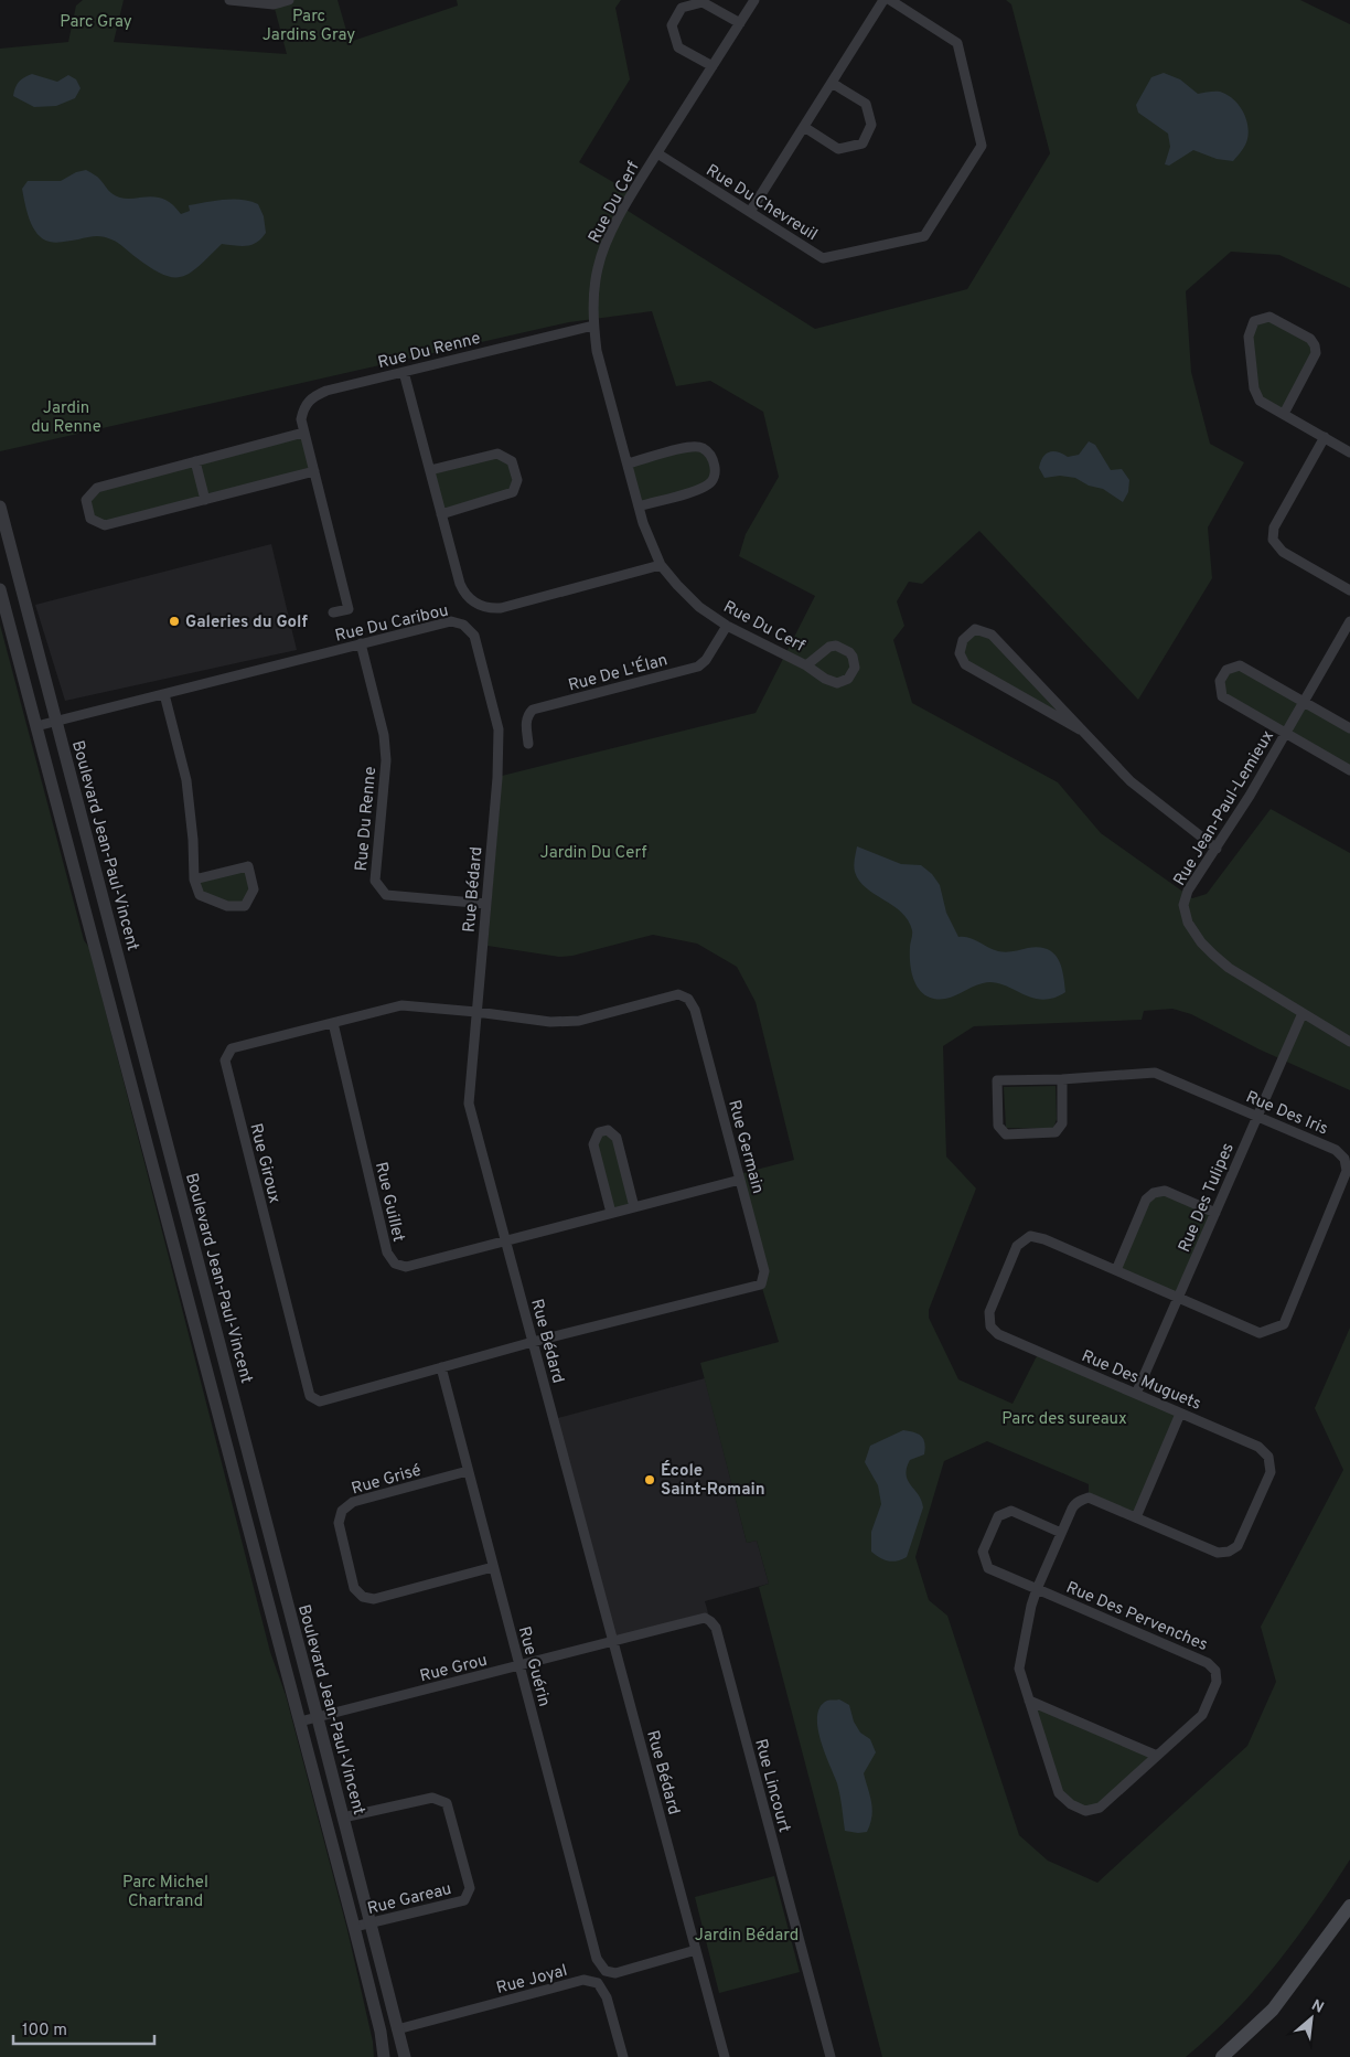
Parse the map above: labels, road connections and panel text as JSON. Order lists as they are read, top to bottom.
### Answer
{
  "streets": {
    "street": [
      "Rue Du Cerf",
      "Rue Du Chevreuil",
      "Rue Du Renne",
      "Rue Du Caribou",
      "Rue De L'Élan",
      "Rue Jean-Paul-Lemieux",
      "Boulevard Jean-Paul-Vincent",
      "Rue Bédard",
      "Rue Des Iris",
      "Rue Germain",
      "Rue Giroux",
      "Rue Des Tulipes",
      "Rue Guillet",
      "Rue Des Muguets",
      "Rue Grisé",
      "Rue Des Pervenches",
      "Rue Guérin",
      "Rue Grou",
      "Rue Lincourt",
      "Rue Gareau",
      "Rue Joyal"
    ]
  },
  "crossings": [
    ["Rue Du Cerf", "Rue Du Chevreuil"],
    ["Rue Du Cerf", "Rue Du Renne"],
    ["Rue Du Cerf", "Rue De L'Élan"],
    ["Rue Du Renne", "Rue Du Caribou"],
    ["Rue Du Renne", "Rue Bédard"],
    ["Rue Du Caribou", "Boulevard Jean-Paul-Vincent"],
    ["Rue Du Caribou", "Rue Bédard"],
    ["Rue Jean-Paul-Lemieux", "Rue Des Tulipes"],
    ["Boulevard Jean-Paul-Vincent", "Rue Grou"],
    ["Boulevard Jean-Paul-Vincent", "Rue Gareau"],
    ["Boulevard Jean-Paul-Vincent", "Rue Joyal"],
    ["Rue Bédard", "Rue Germain"],
    ["Rue Bédard", "Rue Giroux"],
    ["Rue Bédard", "Rue Guillet"],
    ["Rue Bédard", "Rue Guérin"],
    ["Rue Bédard", "Rue Grou"],
    ["Rue Bédard", "Rue Lincourt"],
    ["Rue Des Iris", "Rue Des Tulipes"],
    ["Rue Des Iris", "Rue Des Muguets"],
    ["Rue Germain", "Rue Giroux"],
    ["Rue Germain", "Rue Guillet"],
    ["Rue Giroux", "Rue Guillet"],
    ["Rue Giroux", "Rue Guérin"],
    ["Rue Des Tulipes", "Rue Des Muguets"],
    ["Rue Des Muguets", "Rue Des Pervenches"],
    ["Rue Grisé", "Rue Guérin"],
    ["Rue Guérin", "Rue Grou"],
    ["Rue Grou", "Rue Lincourt"]
  ],
  "parks": [
    "Parc Jardins Gray",
    "Parc Gray",
    "Jardin du Renne",
    "Jardin Du Cerf",
    "Parc des sureaux",
    "Parc Michel Chartrand",
    "Jardin Bédard"
  ],
  "places": ["Galeries du Golf", "École Saint-Romain"],
  "scale_bar": "100 m",
  "north": "top right"
}
